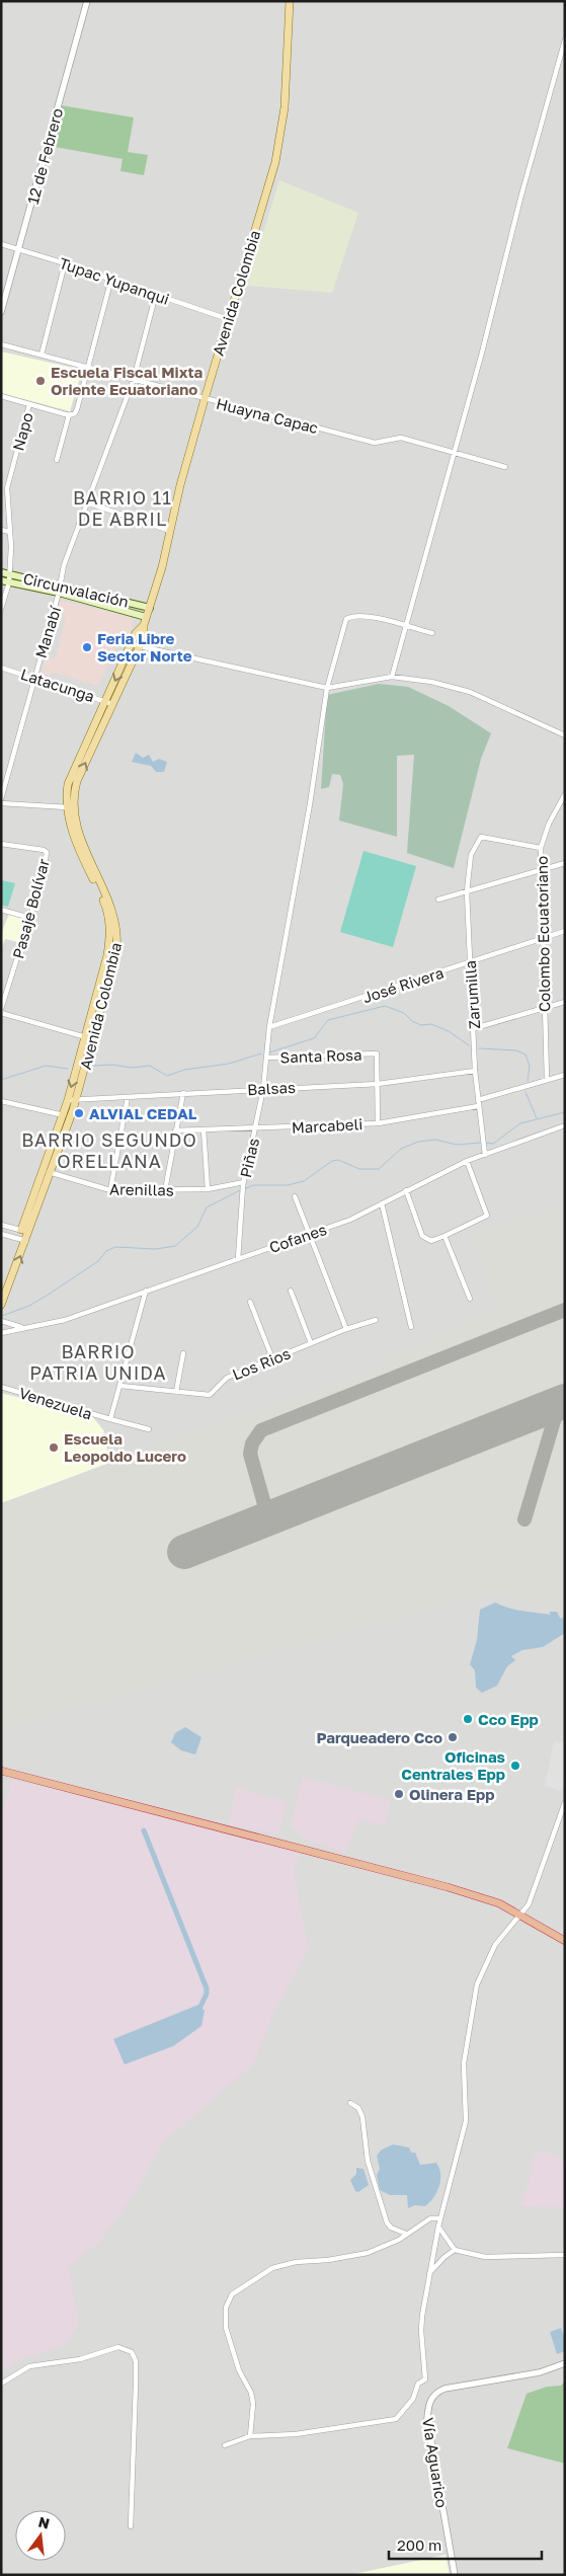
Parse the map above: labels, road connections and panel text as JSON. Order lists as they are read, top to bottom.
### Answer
{
  "streets": {
    "main road": ["Avenida Colombia", "Circunvalación"],
    "street": [
      "12 de Febrero",
      "Tupac Yupanqui",
      "Huayna Capac",
      "Napo",
      "Manabí",
      "Latacunga",
      "Pasaje Bolívar",
      "Colombo Ecuatoriano",
      "José Rivera",
      "Zarumilla",
      "Santa Rosa",
      "Balsas",
      "Marcabeli",
      "Piñas",
      "Arenillas",
      "Cofanes",
      "Los Rios",
      "Venezuela",
      "Vía Aguarico"
    ]
  },
  "crossings": [
    ["12 de Febrero", "Tupac Yupanqui"],
    ["Tupac Yupanqui", "Avenida Colombia"],
    ["Tupac Yupanqui", "Manabí"],
    ["Avenida Colombia", "Huayna Capac"],
    ["Avenida Colombia", "Circunvalación"],
    ["Avenida Colombia", "Latacunga"],
    ["Avenida Colombia", "Balsas"],
    ["Avenida Colombia", "Arenillas"],
    ["Huayna Capac", "Manabí"],
    ["Napo", "Circunvalación"],
    ["Circunvalación", "Manabí"],
    ["Manabí", "Latacunga"],
    ["Colombo Ecuatoriano", "José Rivera"],
    ["Colombo Ecuatoriano", "Zarumilla"],
    ["José Rivera", "Zarumilla"],
    ["José Rivera", "Piñas"],
    ["Zarumilla", "Balsas"],
    ["Zarumilla", "Marcabeli"],
    ["Zarumilla", "Cofanes"],
    ["Santa Rosa", "Balsas"],
    ["Santa Rosa", "Piñas"],
    ["Balsas", "Piñas"],
    ["Marcabeli", "Piñas"],
    ["Piñas", "Arenillas"],
    ["Piñas", "Cofanes"]
  ],
  "districts": ["BARRIO 11 DE ABRIL", "BARRIO SEGUNDO ORELLANA", "BARRIO PATRIA UNIDA"],
  "places": [
    "Escuela Fiscal Mixta Oriente Ecuatoriano",
    "Feria Libre Sector Norte",
    "ALVIAL CEDAL",
    "Escuela Leopoldo Lucero",
    "Cco Epp",
    "Parqueadero Cco",
    "Oficinas Centrales Epp",
    "Olinera Epp"
  ],
  "scale_bar": "200 m",
  "north": "top"
}
